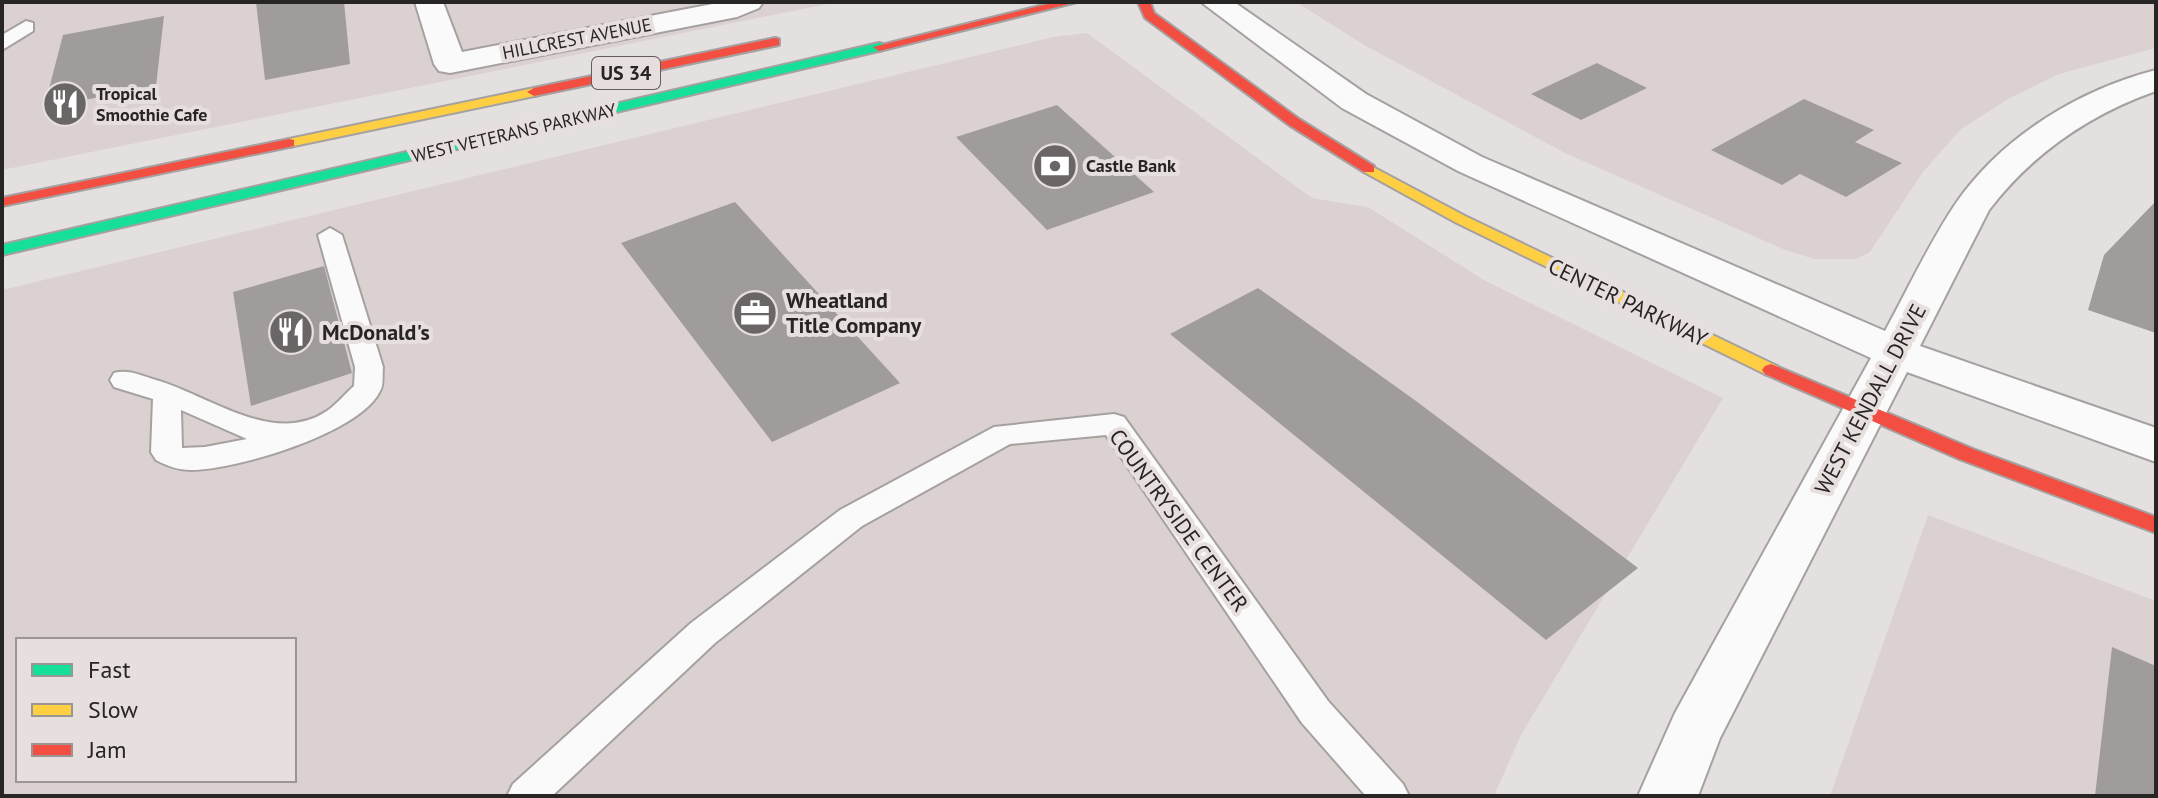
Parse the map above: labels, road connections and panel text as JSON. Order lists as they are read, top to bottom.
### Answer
{
  "streets": {
    "main road": ["US 34", "WEST VETERANS PARKWAY", "CENTER PARKWAY"],
    "street": ["HILLCREST AVENUE", "WEST KENDALL DRIVE"],
    "lane": ["COUNTRYSIDE CENTER"]
  },
  "crossings": [
    ["CENTER PARKWAY", "WEST KENDALL DRIVE"]
  ],
  "places": {
    "restaurant": ["Tropical Smoothie Cafe", "McDonald's"],
    "bank": ["Castle Bank"],
    "office": ["Wheatland Title Company"]
  },
  "legend": ["Fast", "Slow", "Jam"]
}
